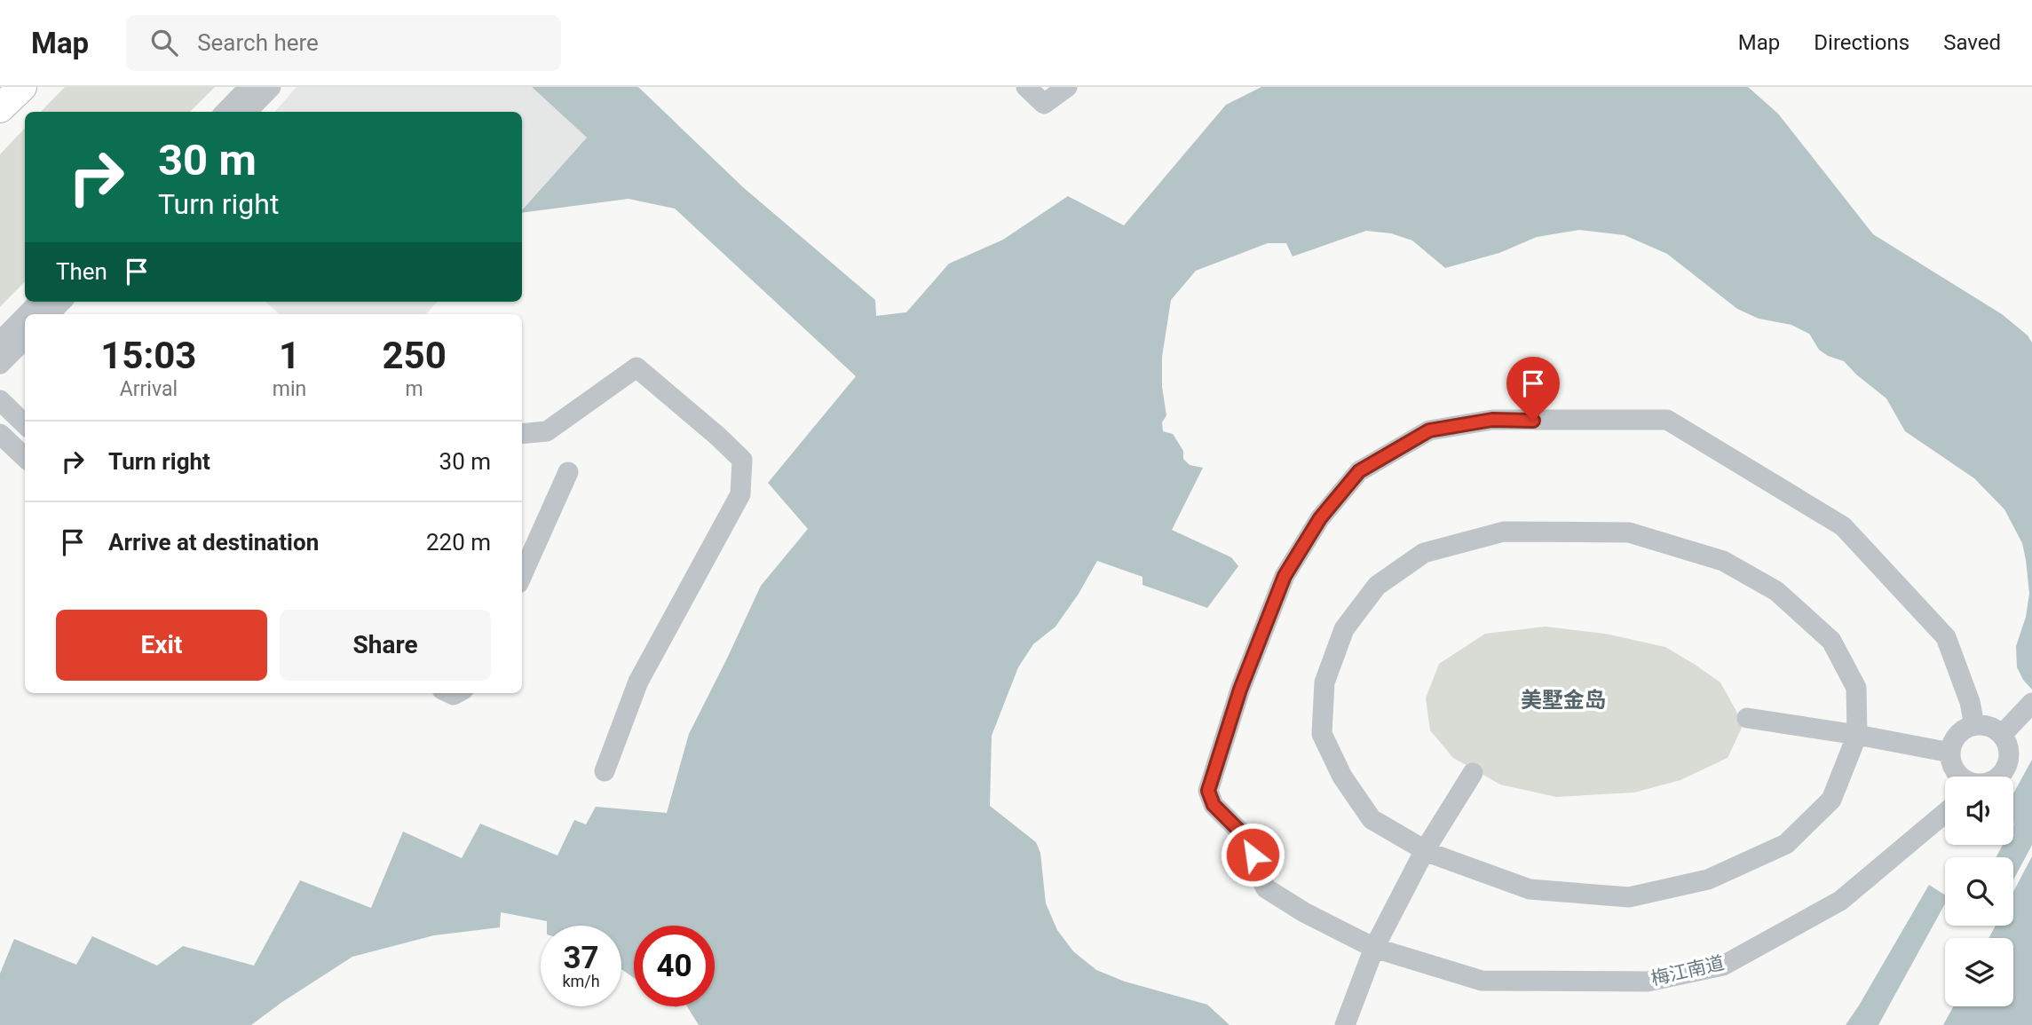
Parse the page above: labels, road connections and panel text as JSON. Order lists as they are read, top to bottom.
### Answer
{
  "streets": {
    "street": ["梅江南道"]
  },
  "districts": ["美墅金岛"],
  "page": {
    "header": "Map",
    "search": "Search here",
    "nav": ["Map", "Directions", "Saved"],
    "turn": ["30 m", "Turn right"],
    "then": "Then",
    "eta": [
      "15:03",
      "Arrival",
      "1",
      "min",
      "250",
      "m"
    ],
    "list": [
      {
        "name": "Turn right",
        "value": "30 m"
      },
      {
        "name": "Arrive at destination",
        "value": "220 m"
      }
    ],
    "buttons": ["Exit", "Share"],
    "speed": "37 km/h",
    "limit": "40"
  }
}
